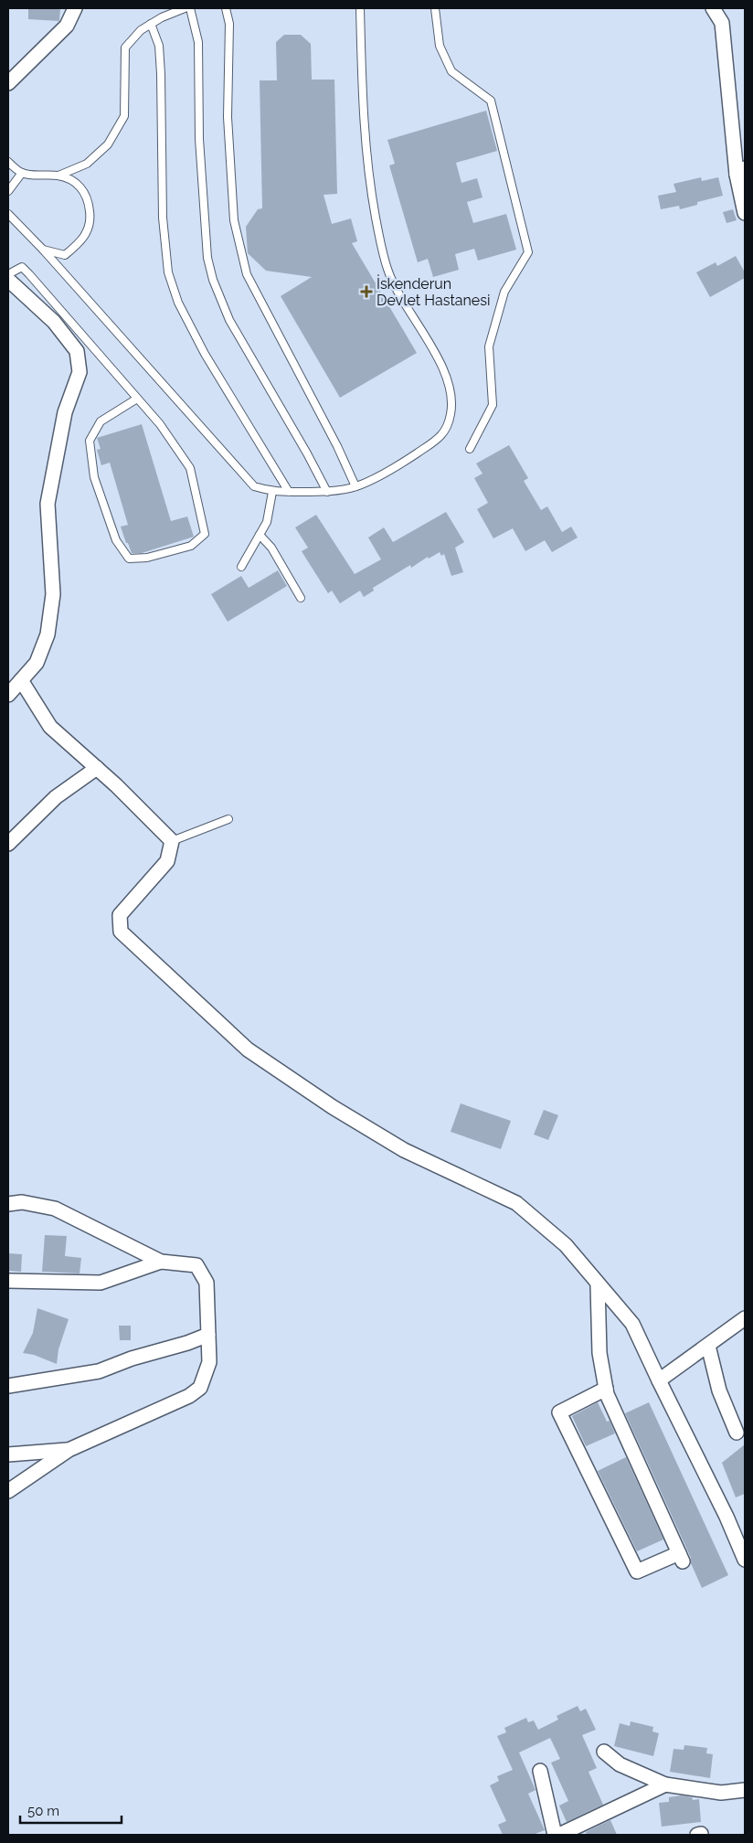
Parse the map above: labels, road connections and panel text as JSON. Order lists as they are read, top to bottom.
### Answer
{
  "places": {
    "health": ["İskenderun Devlet Hastanesi"]
  },
  "scale_bar": "50 m"
}
